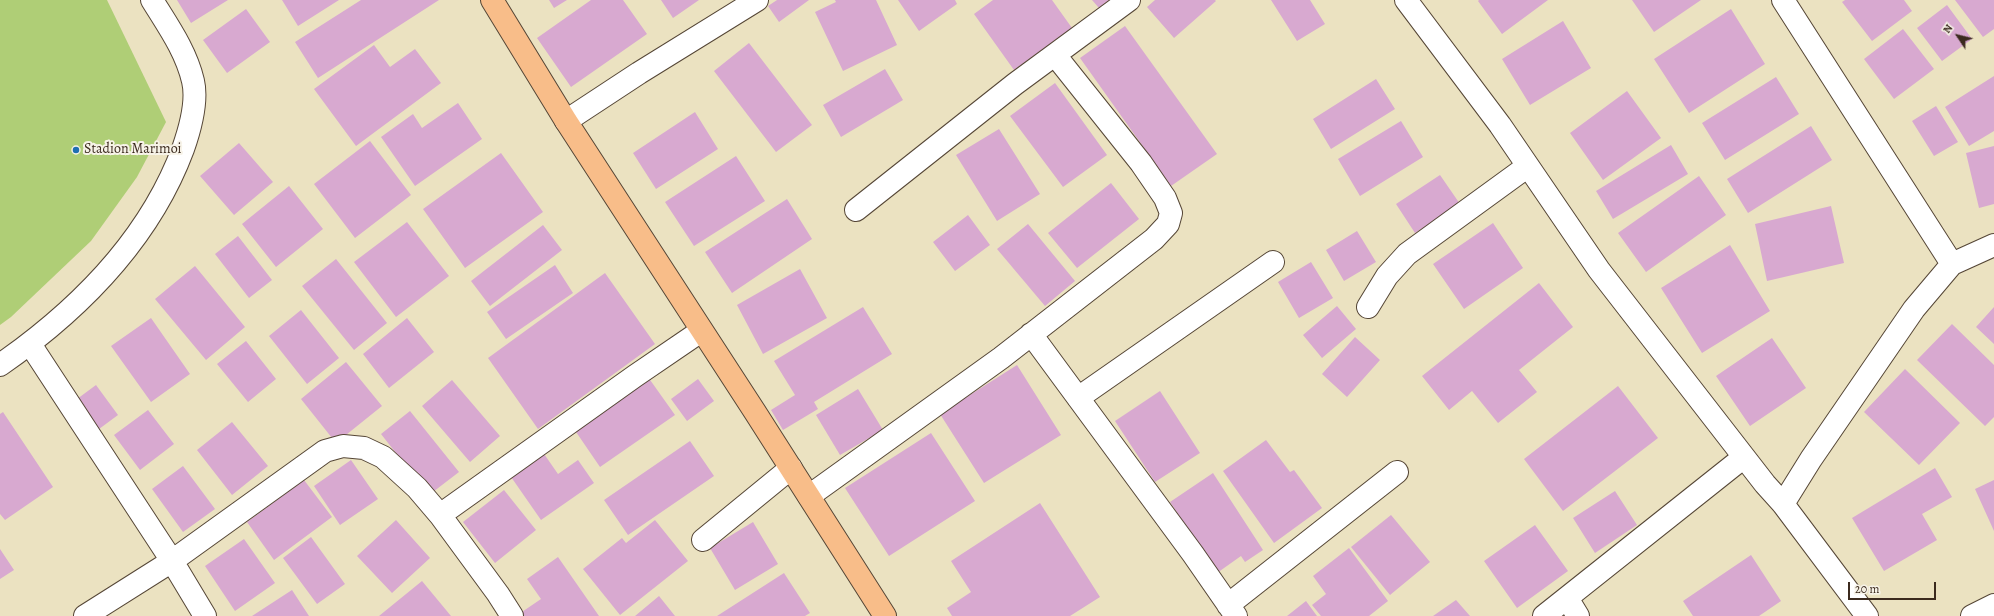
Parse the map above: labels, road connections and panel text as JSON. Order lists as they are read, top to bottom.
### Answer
{
  "places": ["Stadion Marimoi"],
  "scale_bar": "20 m",
  "north": "top left"
}
